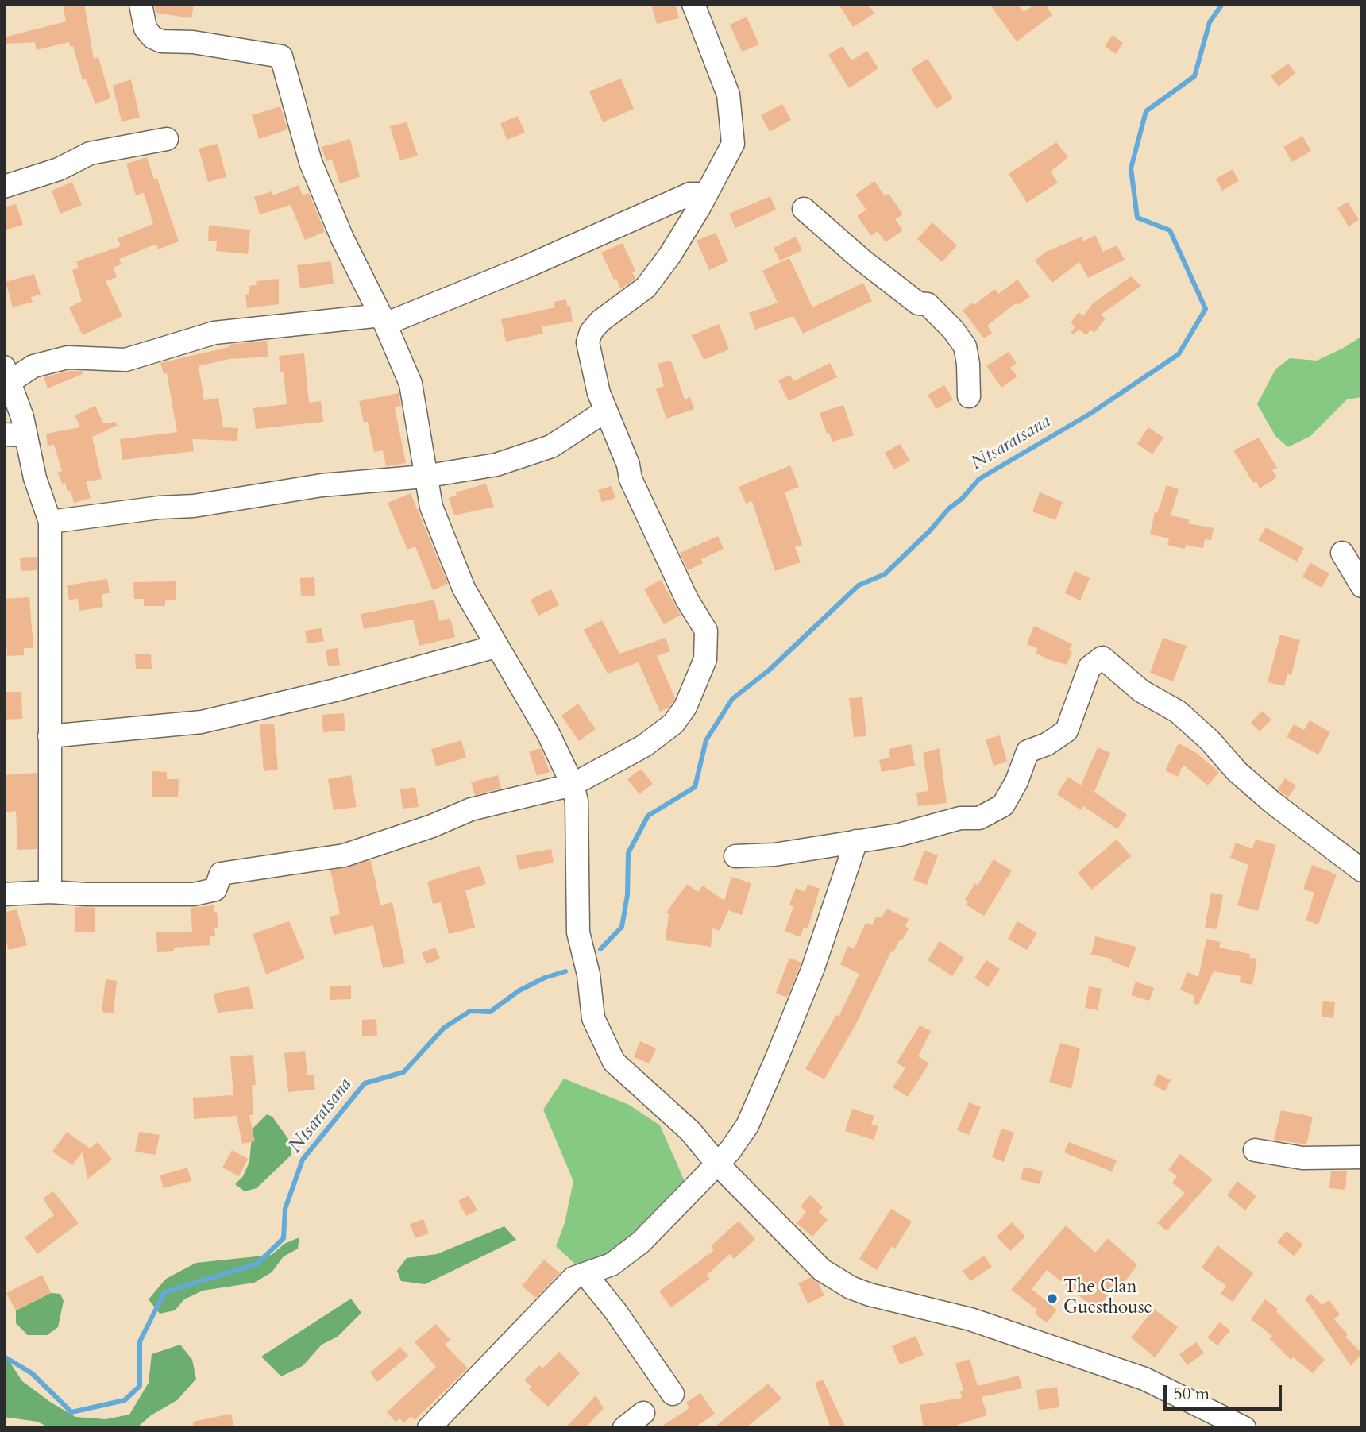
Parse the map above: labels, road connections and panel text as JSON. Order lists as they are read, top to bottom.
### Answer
{
  "water": ["Ntsaratsana"],
  "places": ["The Clan Guesthouse"],
  "scale_bar": "50 m"
}
